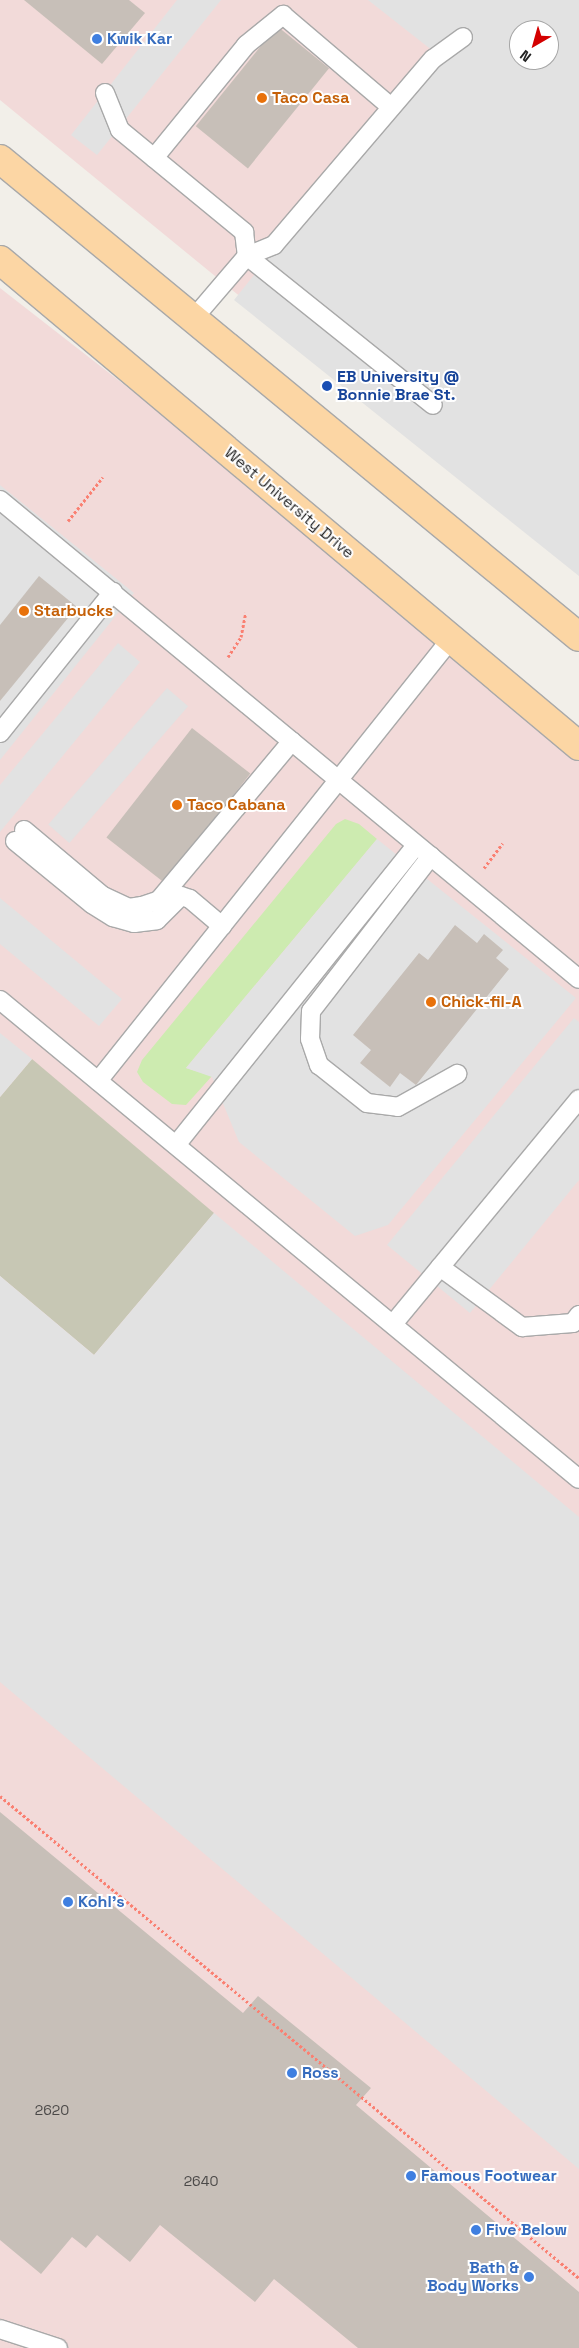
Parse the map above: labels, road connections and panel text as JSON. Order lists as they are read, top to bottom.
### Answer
{
  "streets": {
    "main road": ["West University Drive"]
  },
  "places": [
    "Kwik Kar",
    "Taco Casa",
    "EB University @ Bonnie Brae St.",
    "Starbucks",
    "Taco Cabana",
    "Chick-fil-A",
    "Kohl's",
    "Ross",
    "Famous Footwear",
    "Five Below",
    "Bath & Body Works"
  ],
  "house_numbers": ["2620", "2640"],
  "north": "bottom left"
}
